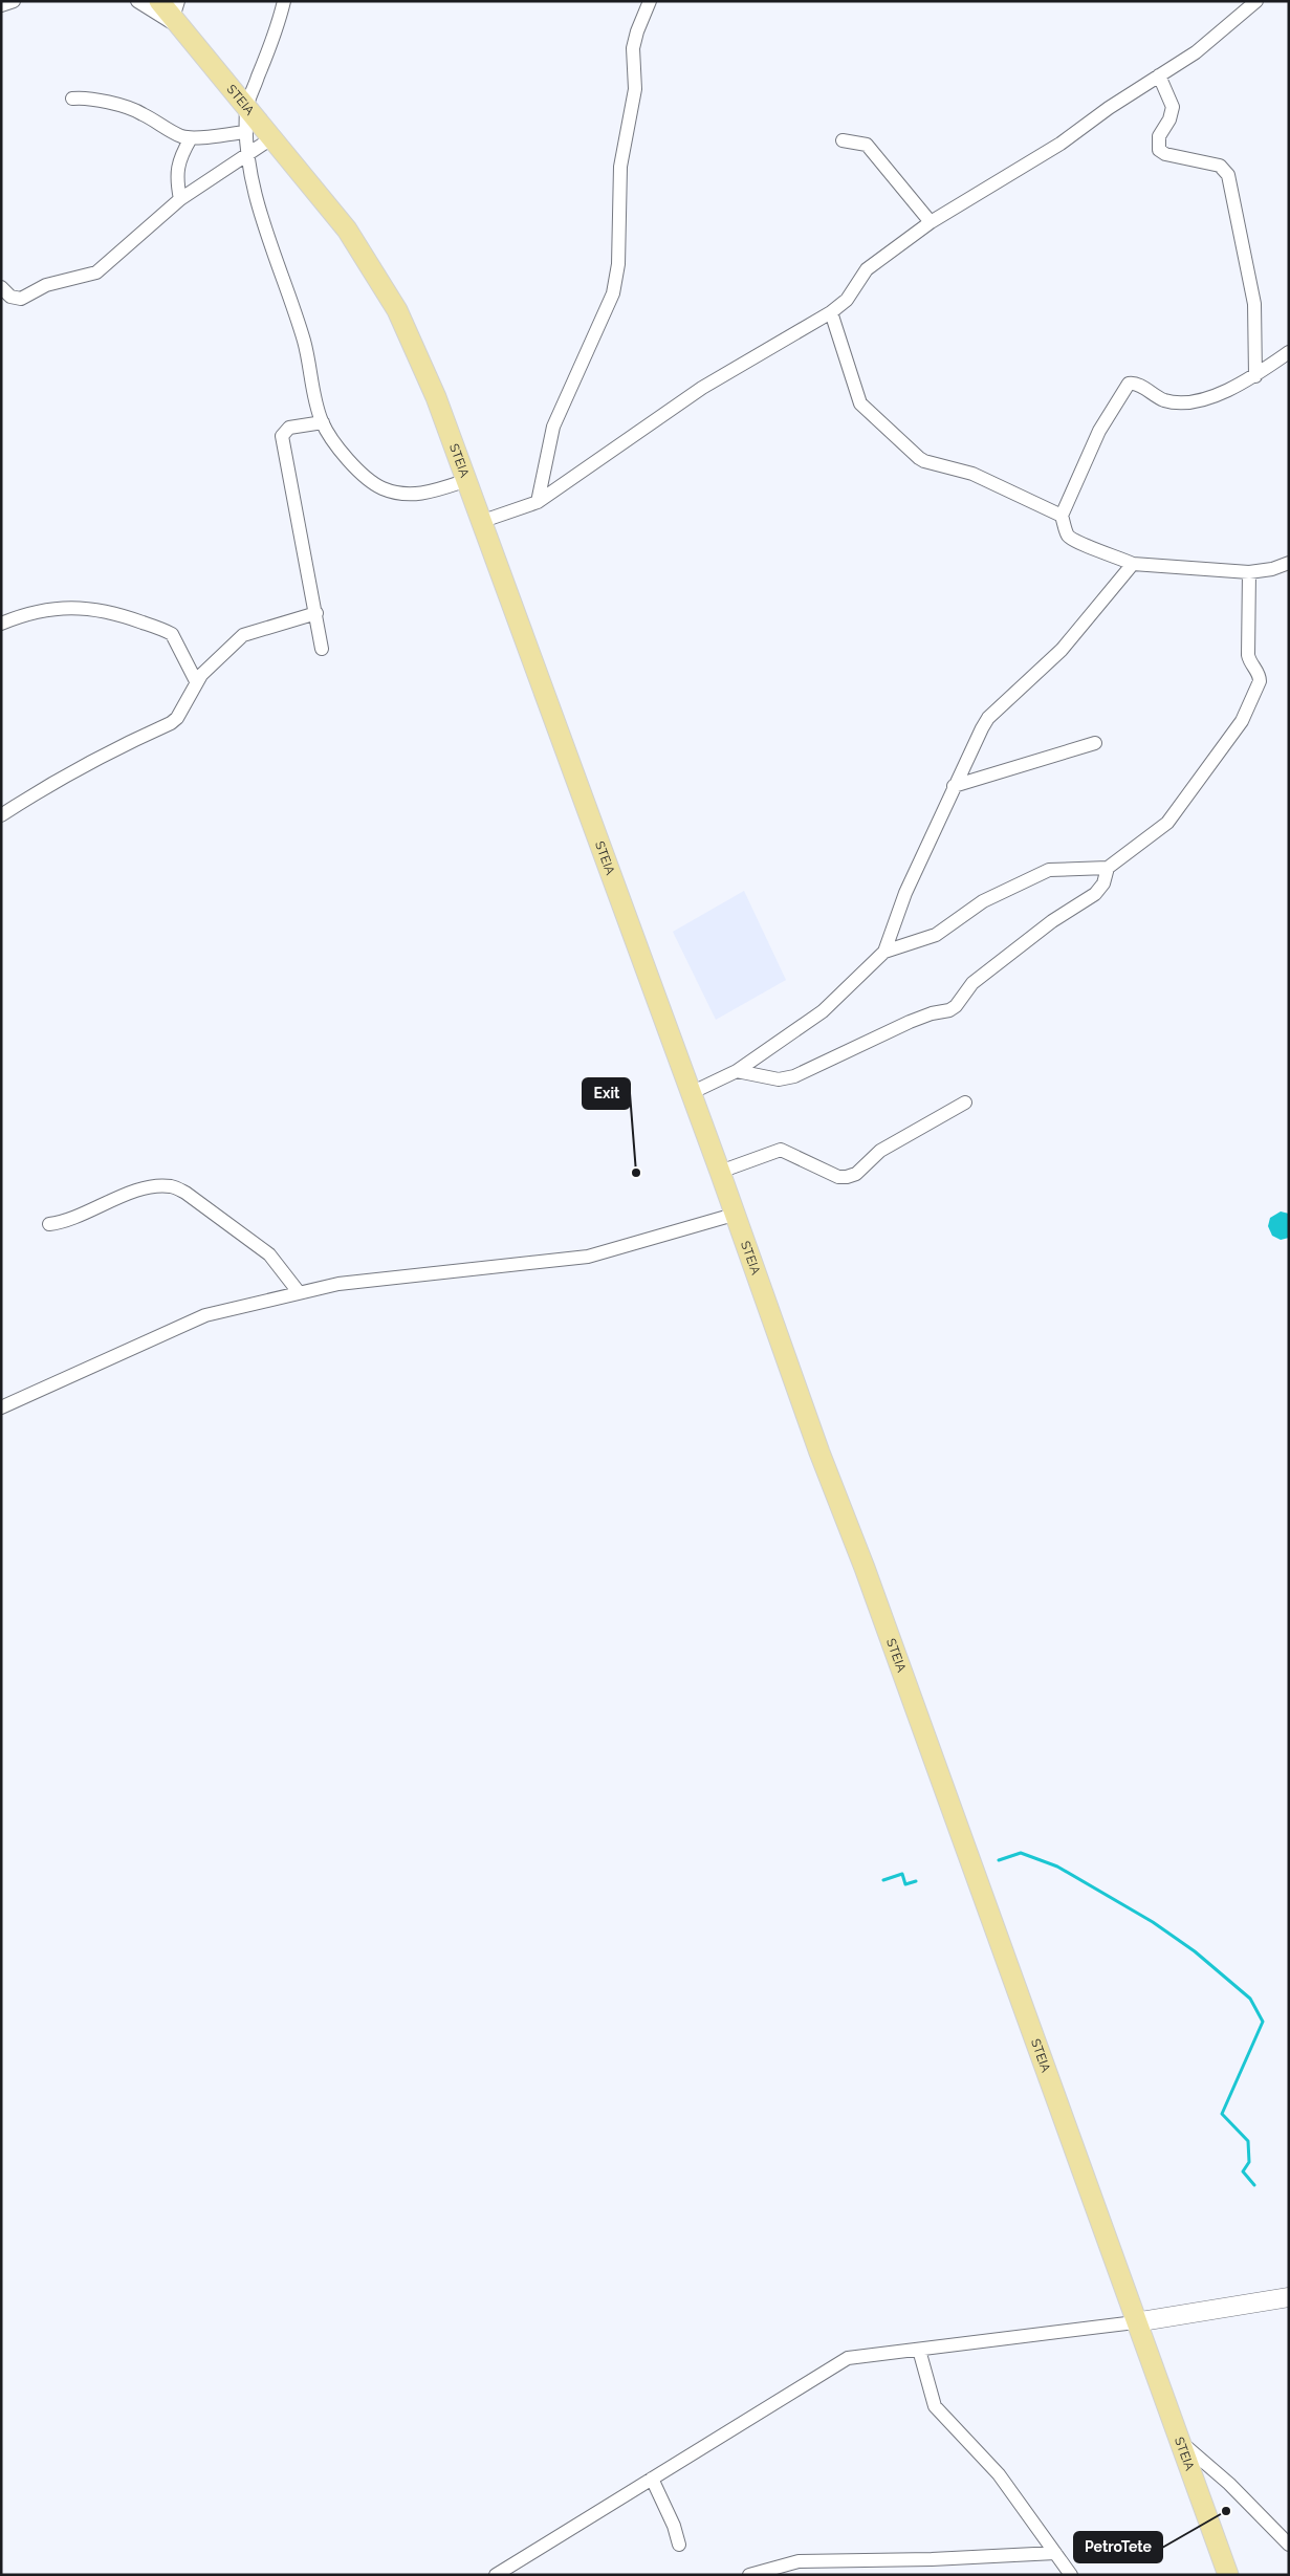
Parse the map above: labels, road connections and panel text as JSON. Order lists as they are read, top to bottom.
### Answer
{
  "streets": {
    "main road": ["STEIA"]
  },
  "places": ["Exit", "PetroTete"]
}
